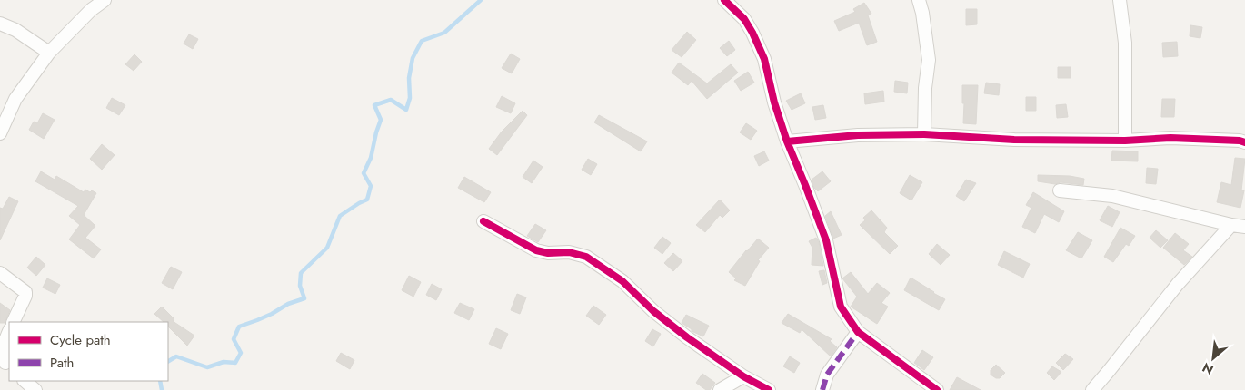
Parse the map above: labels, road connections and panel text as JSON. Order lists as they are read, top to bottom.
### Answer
{
  "legend": ["Cycle path", "Path"],
  "north": "bottom left"
}
